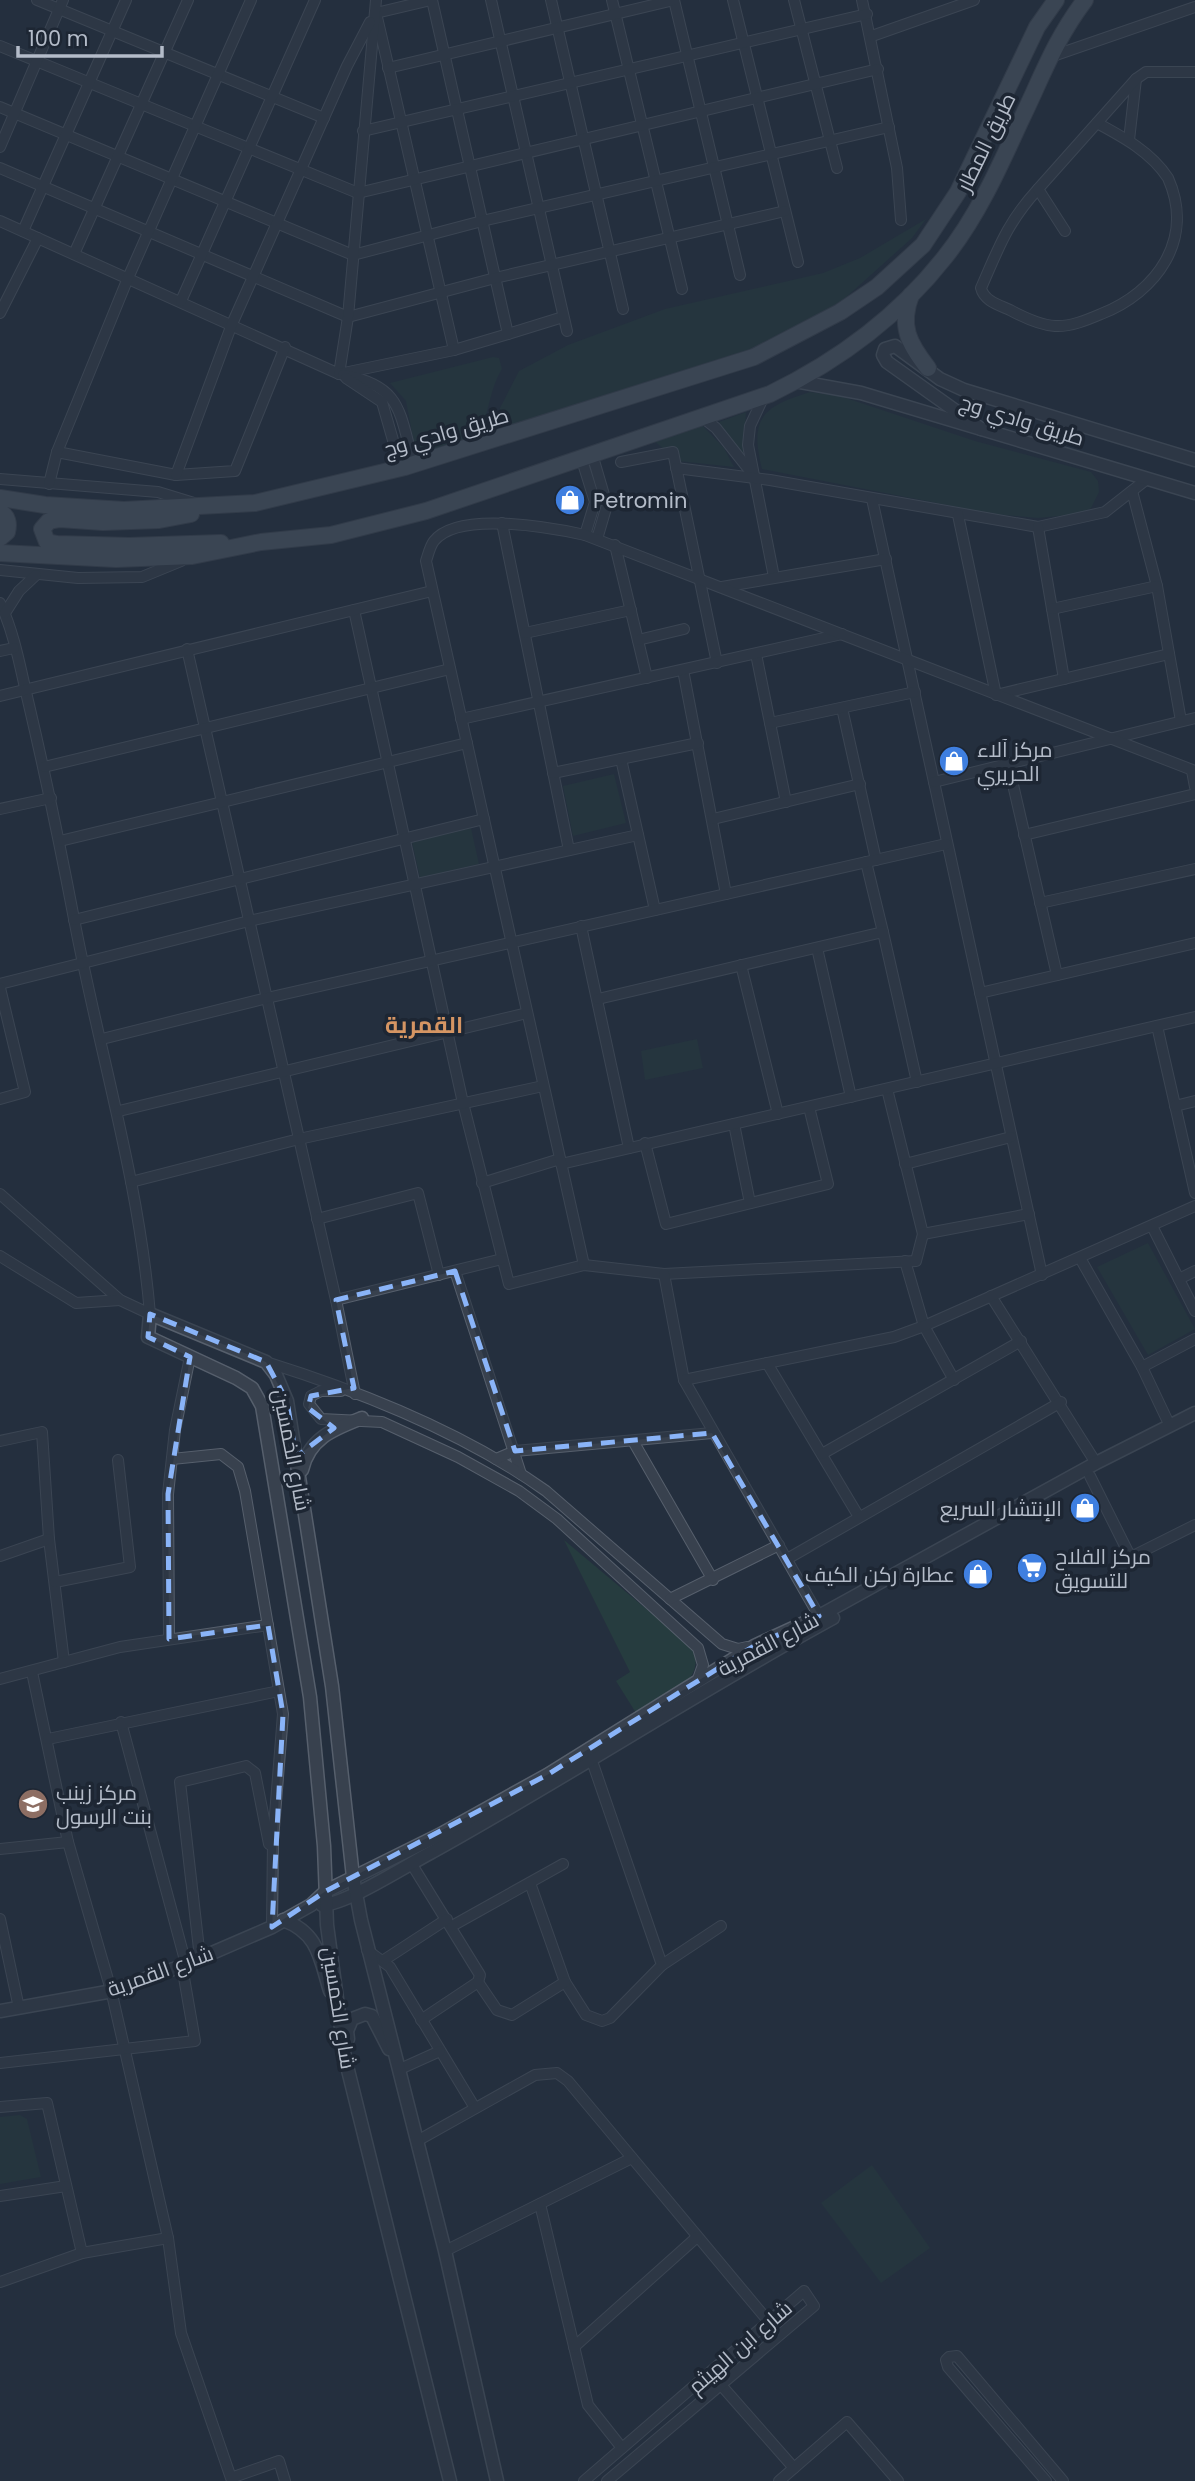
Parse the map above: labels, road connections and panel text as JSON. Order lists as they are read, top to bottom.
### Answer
{
  "streets": {
    "main road": ["طريق المطار", "طريق وادي وج"],
    "street": ["شارع الخمسين", "شارع القمرية", "شارع ابن الهيثم"]
  },
  "crossings": [
    ["طريق المطار", "طريق وادي وج"],
    ["شارع الخمسين", "شارع القمرية"]
  ],
  "districts": ["القمرية"],
  "places": {
    "shop": [
      "Petromin",
      "مركز آلاء الحريري",
      "الإنتشار السريع",
      "عطارة ركن الكيف"
    ],
    "supermarket": ["مركز الفلاح للتسويق"],
    "school or university": ["مركز زينب بنت الرسول"]
  },
  "scale_bar": "100 m"
}
